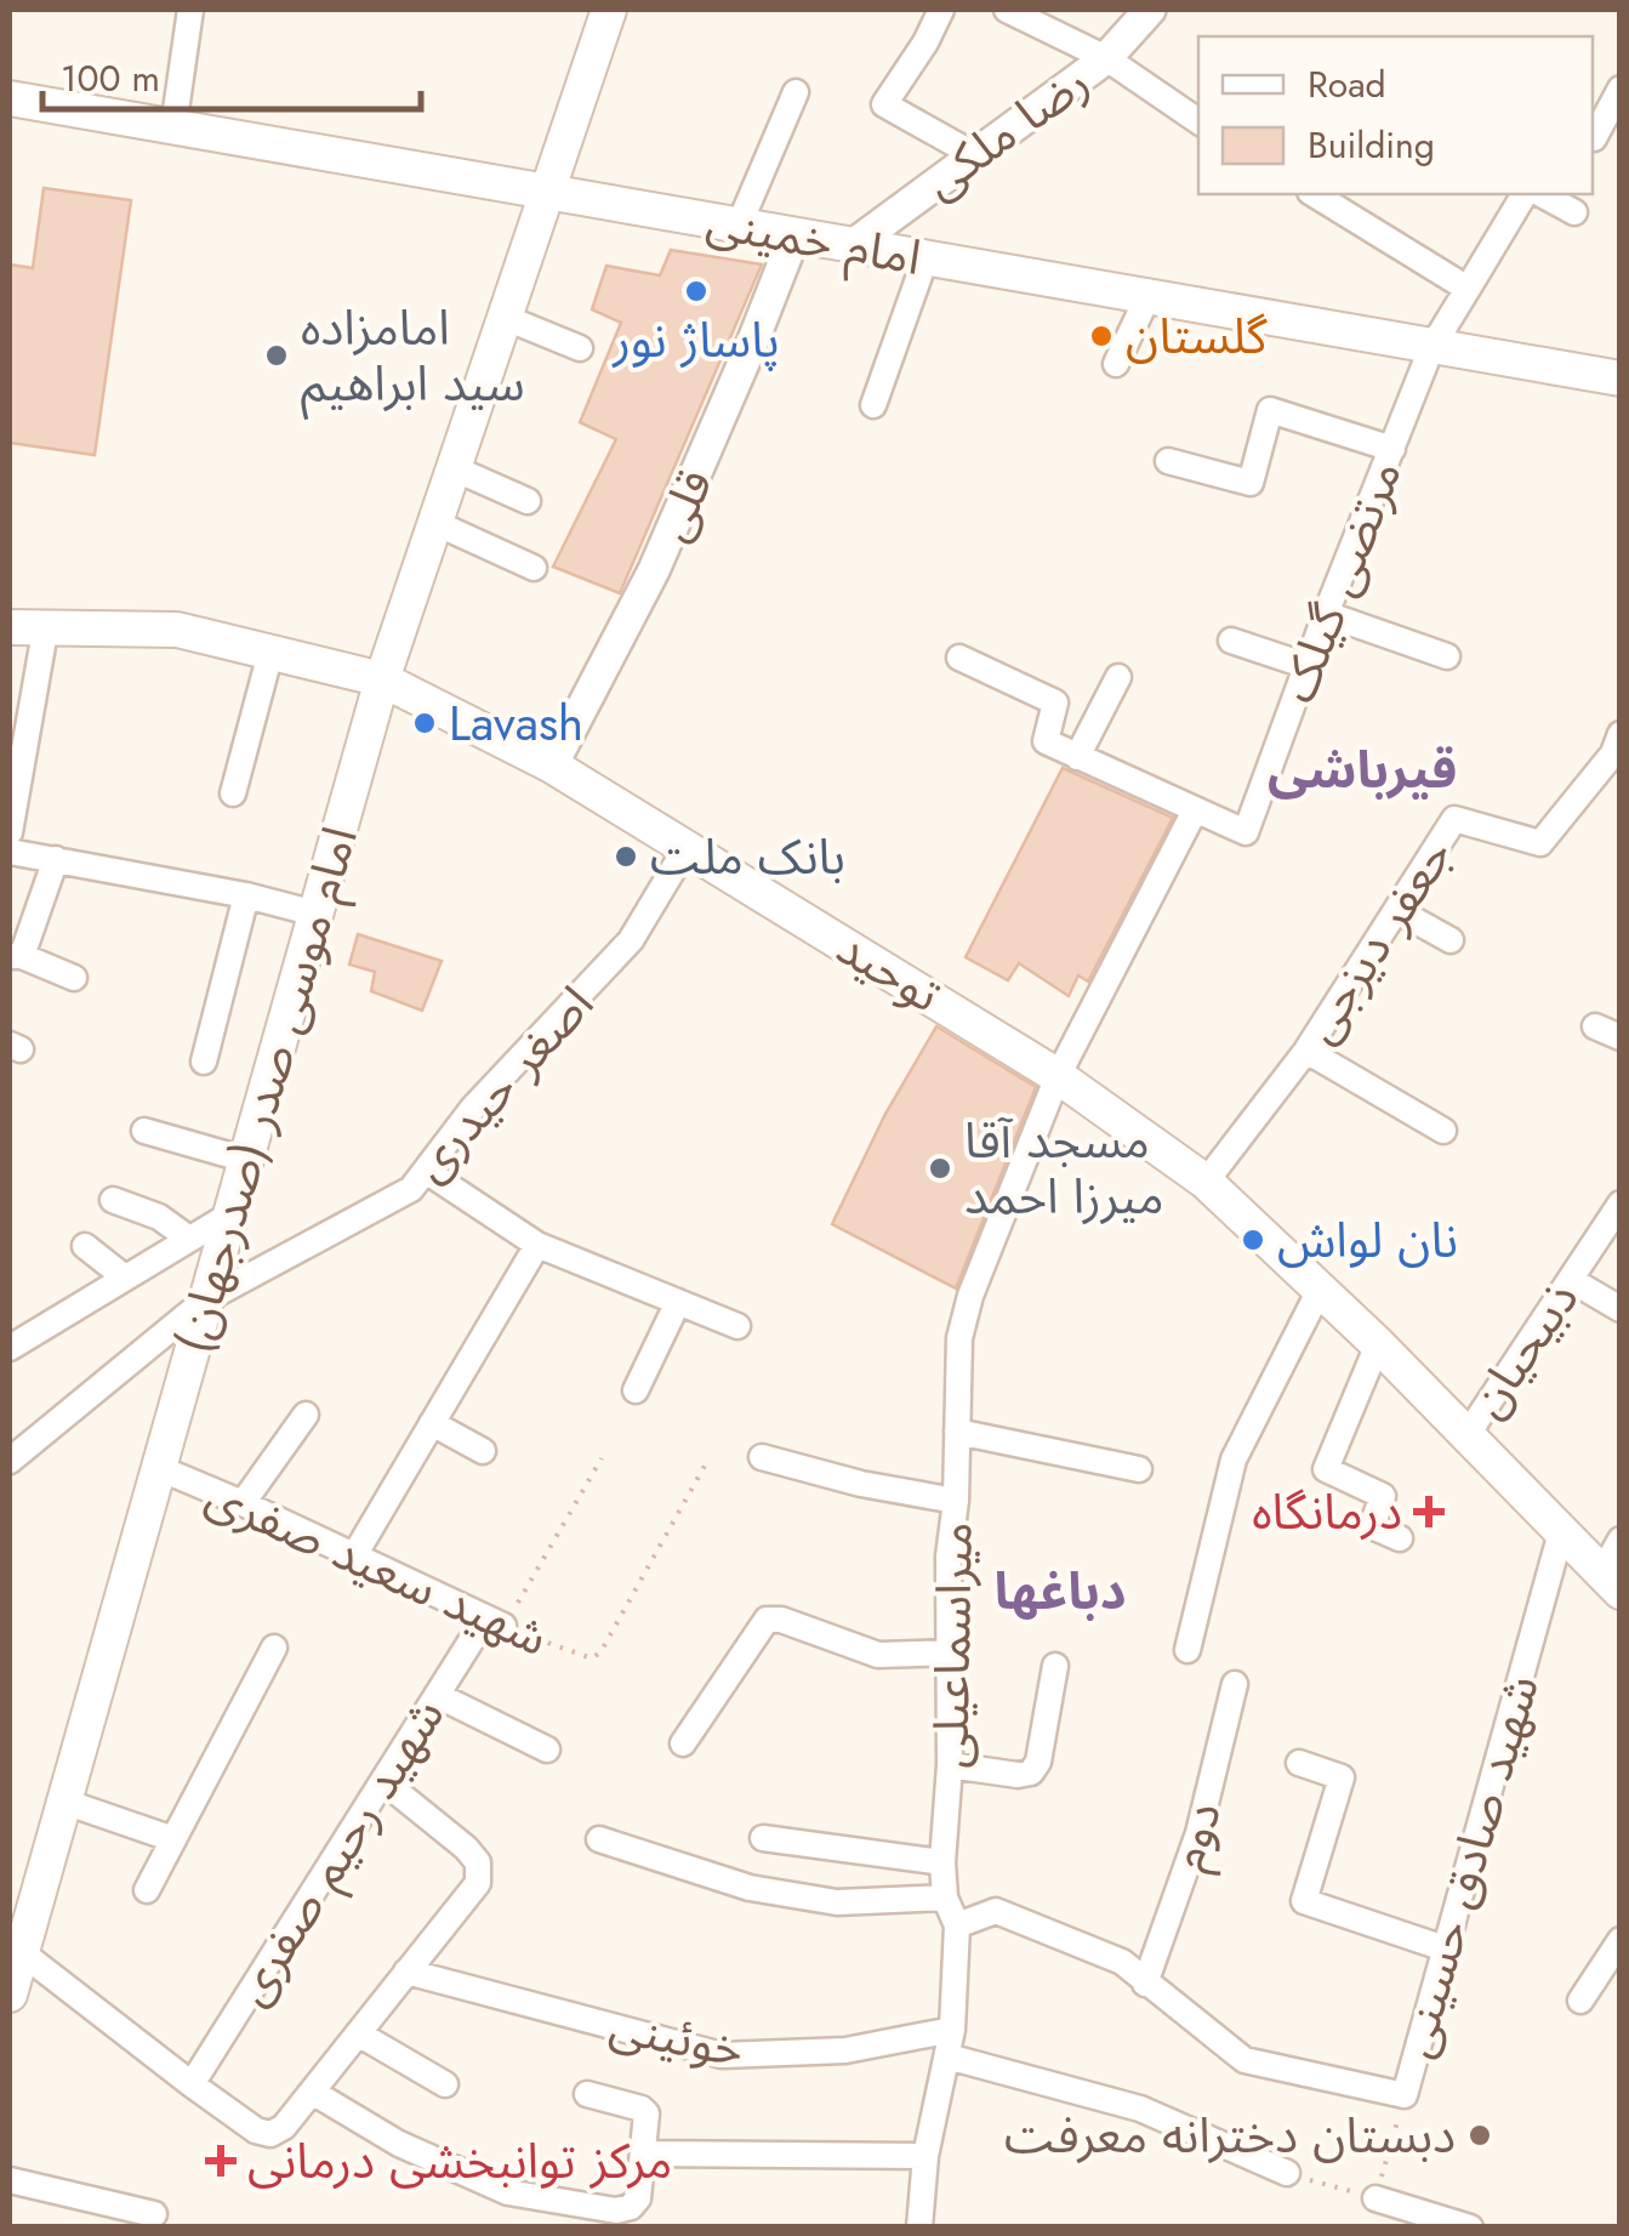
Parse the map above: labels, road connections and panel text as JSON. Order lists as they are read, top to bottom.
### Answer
{
  "streets": {
    "main road": ["امام خمینی", "توحید", "(صدرجهان) امام موسی صدر"],
    "street": [
      "رضا ملکی",
      "قلی",
      "مرتضی گیلک",
      "جعفر دیزجی",
      "اصغر حیدری",
      "ذبیحیان",
      "شهید سعید صفری",
      "میراسماعیلی",
      "دوم",
      "شهید رحیم صفری",
      "شهید صادق حسینی",
      "خوئینی"
    ]
  },
  "crossings": [
    ["رضا ملکی", "امام خمینی"],
    ["امام خمینی", "قلی"],
    ["امام خمینی", "مرتضی گیلک"],
    ["امام خمینی", "(صدرجهان) امام موسی صدر"],
    ["قلی", "توحید"],
    ["مرتضی گیلک", "میراسماعیلی"],
    ["جعفر دیزجی", "توحید"],
    ["توحید", "اصغر حیدری"],
    ["توحید", "(صدرجهان) امام موسی صدر"],
    ["توحید", "ذبیحیان"],
    ["توحید", "میراسماعیلی"],
    ["توحید", "شهید صادق حسینی"],
    ["اصغر حیدری", "(صدرجهان) امام موسی صدر"],
    ["(صدرجهان) امام موسی صدر", "شهید سعید صفری"],
    ["شهید سعید صفری", "شهید رحیم صفری"],
    ["میراسماعیلی", "خوئینی"]
  ],
  "districts": ["قیرباشی", "دباغها"],
  "places": {
    "other": [
      "پاساژ نور",
      "گلستان",
      "امامزاده سید ابراهیم",
      "Lavash",
      "بانک ملت",
      "مسجد آقا میرزا احمد",
      "نان لواش",
      "دبستان دخترانه معرفت"
    ],
    "health": ["درمانگاه", "مرکز توانبخشی درمانی"]
  },
  "legend": ["Road", "Building"],
  "scale_bar": "100 m"
}
